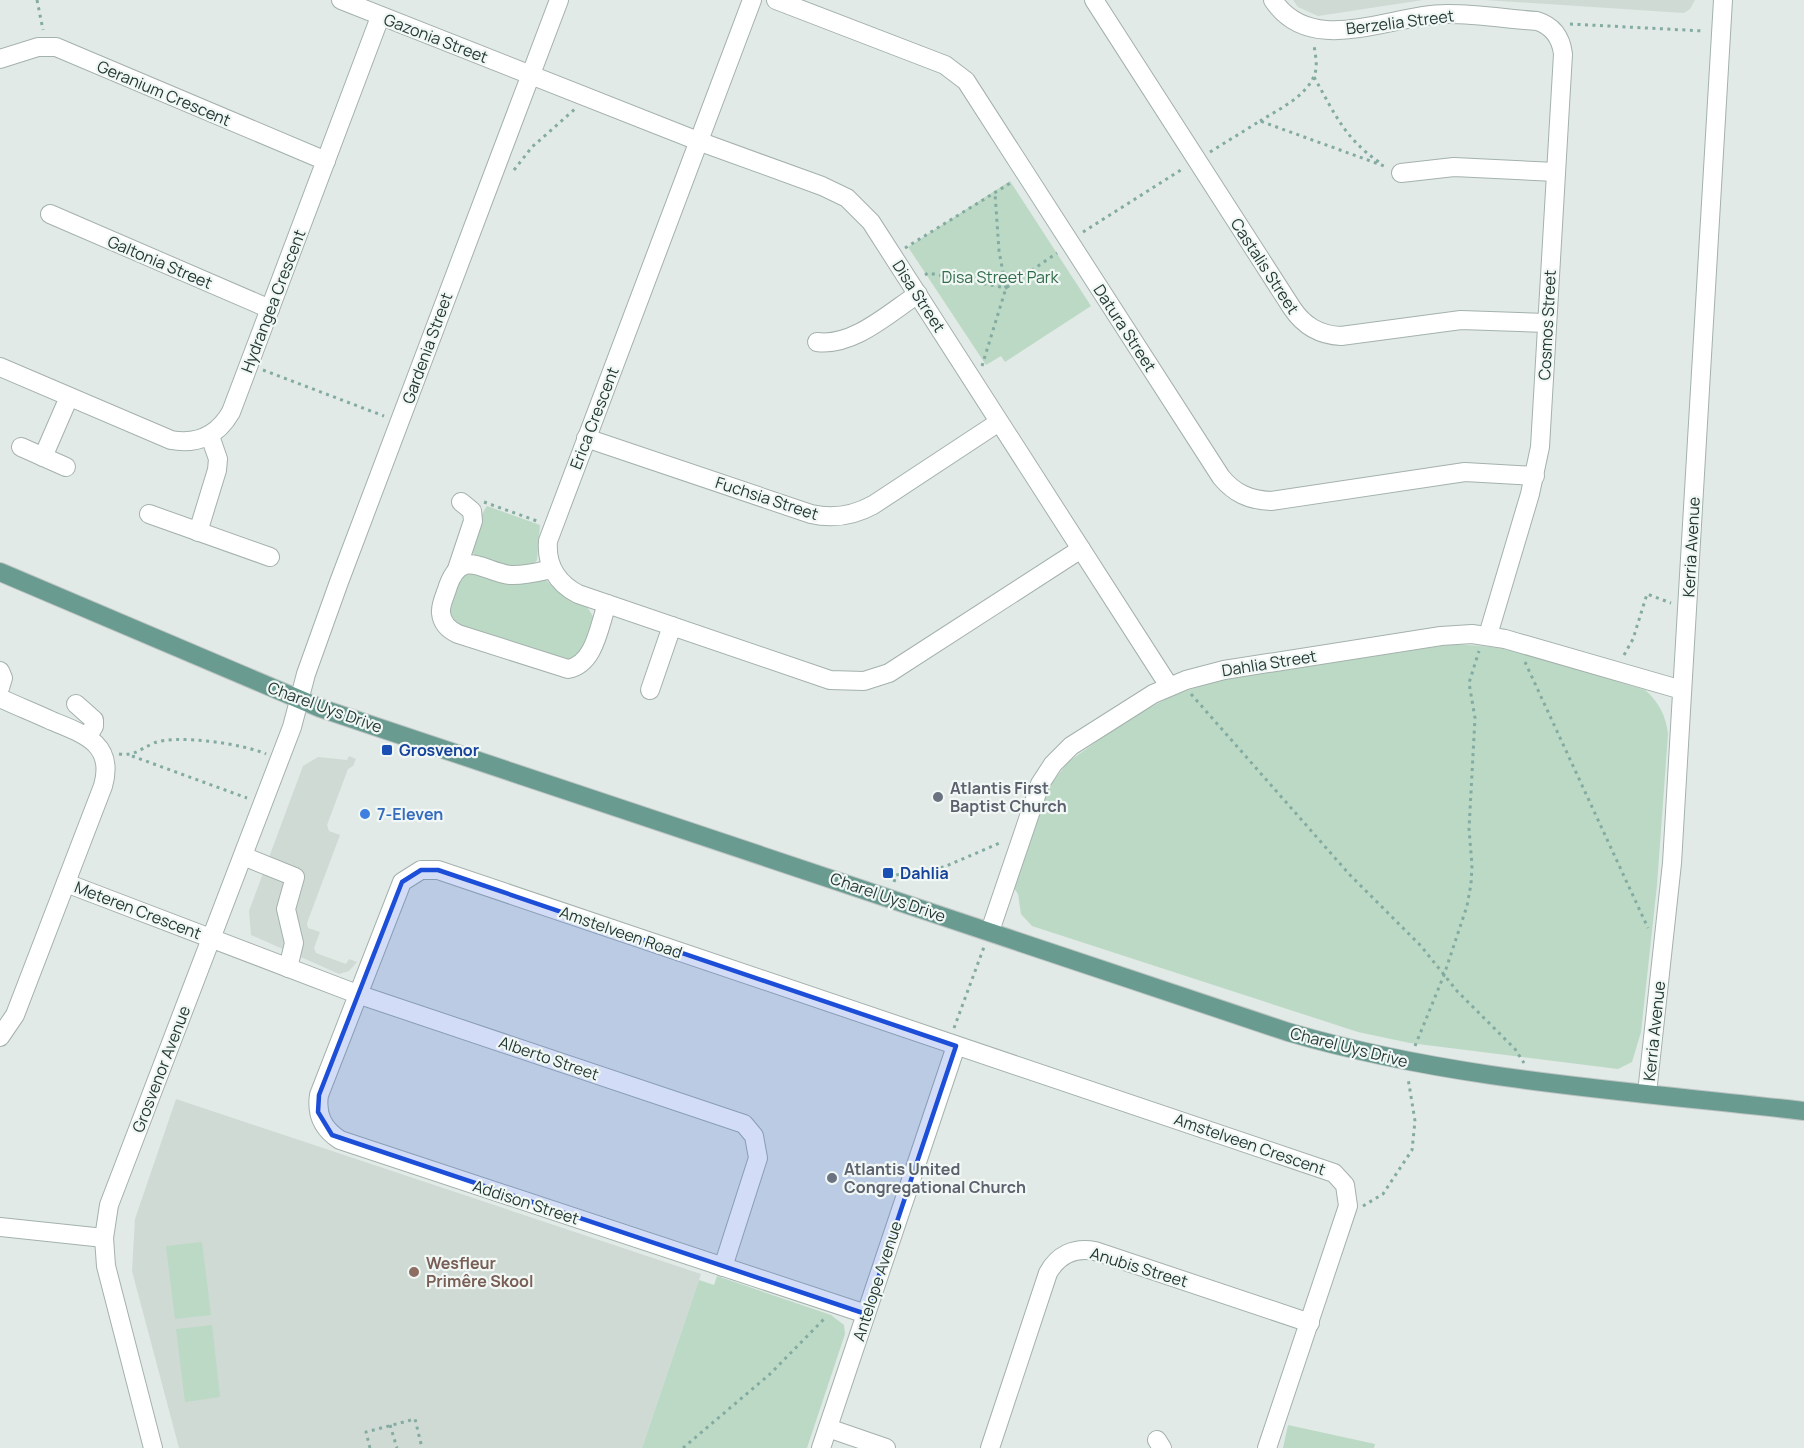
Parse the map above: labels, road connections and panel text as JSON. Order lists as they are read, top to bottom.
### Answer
{
  "streets": {
    "main road": ["Charel Uys Drive"],
    "street": [
      "Berzelia Street",
      "Gazonia Street",
      "Geranium Crescent",
      "Galtonia Street",
      "Castalis Street",
      "Disa Street",
      "Hydrangea Crescent",
      "Cosmos Street",
      "Datura Street",
      "Gardenia Street",
      "Erica Crescent",
      "Fuchsia Street",
      "Kerria Avenue",
      "Dahlia Street",
      "Meteren Crescent",
      "Amstelveen Road",
      "Alberto Street",
      "Grosvenor Avenue",
      "Amstelveen Crescent",
      "Addison Street",
      "Anubis Street",
      "Antelope Avenue"
    ]
  },
  "crossings": [
    ["Berzelia Street", "Cosmos Street"],
    ["Gazonia Street", "Disa Street"],
    ["Gazonia Street", "Hydrangea Crescent"],
    ["Gazonia Street", "Gardenia Street"],
    ["Geranium Crescent", "Hydrangea Crescent"],
    ["Galtonia Street", "Hydrangea Crescent"],
    ["Castalis Street", "Cosmos Street"],
    ["Disa Street", "Gardenia Street"],
    ["Disa Street", "Erica Crescent"],
    ["Disa Street", "Fuchsia Street"],
    ["Disa Street", "Dahlia Street"],
    ["Cosmos Street", "Datura Street"],
    ["Cosmos Street", "Dahlia Street"],
    ["Gardenia Street", "Charel Uys Drive"],
    ["Gardenia Street", "Grosvenor Avenue"],
    ["Erica Crescent", "Fuchsia Street"],
    ["Kerria Avenue", "Dahlia Street"],
    ["Kerria Avenue", "Charel Uys Drive"],
    ["Dahlia Street", "Charel Uys Drive"],
    ["Charel Uys Drive", "Grosvenor Avenue"],
    ["Meteren Crescent", "Alberto Street"],
    ["Meteren Crescent", "Grosvenor Avenue"],
    ["Amstelveen Road", "Alberto Street"],
    ["Amstelveen Road", "Amstelveen Crescent"],
    ["Amstelveen Road", "Addison Street"],
    ["Amstelveen Road", "Antelope Avenue"],
    ["Alberto Street", "Grosvenor Avenue"],
    ["Alberto Street", "Addison Street"],
    ["Amstelveen Crescent", "Antelope Avenue"],
    ["Addison Street", "Antelope Avenue"]
  ],
  "parks": ["Disa Street Park"],
  "places": {
    "transit": ["Grosvenor", "Dahlia"],
    "other": [
      "Atlantis First Baptist Church",
      "7-Eleven",
      "Atlantis United Congregational Church",
      "Wesfleur Primêre Skool"
    ]
  }
}
